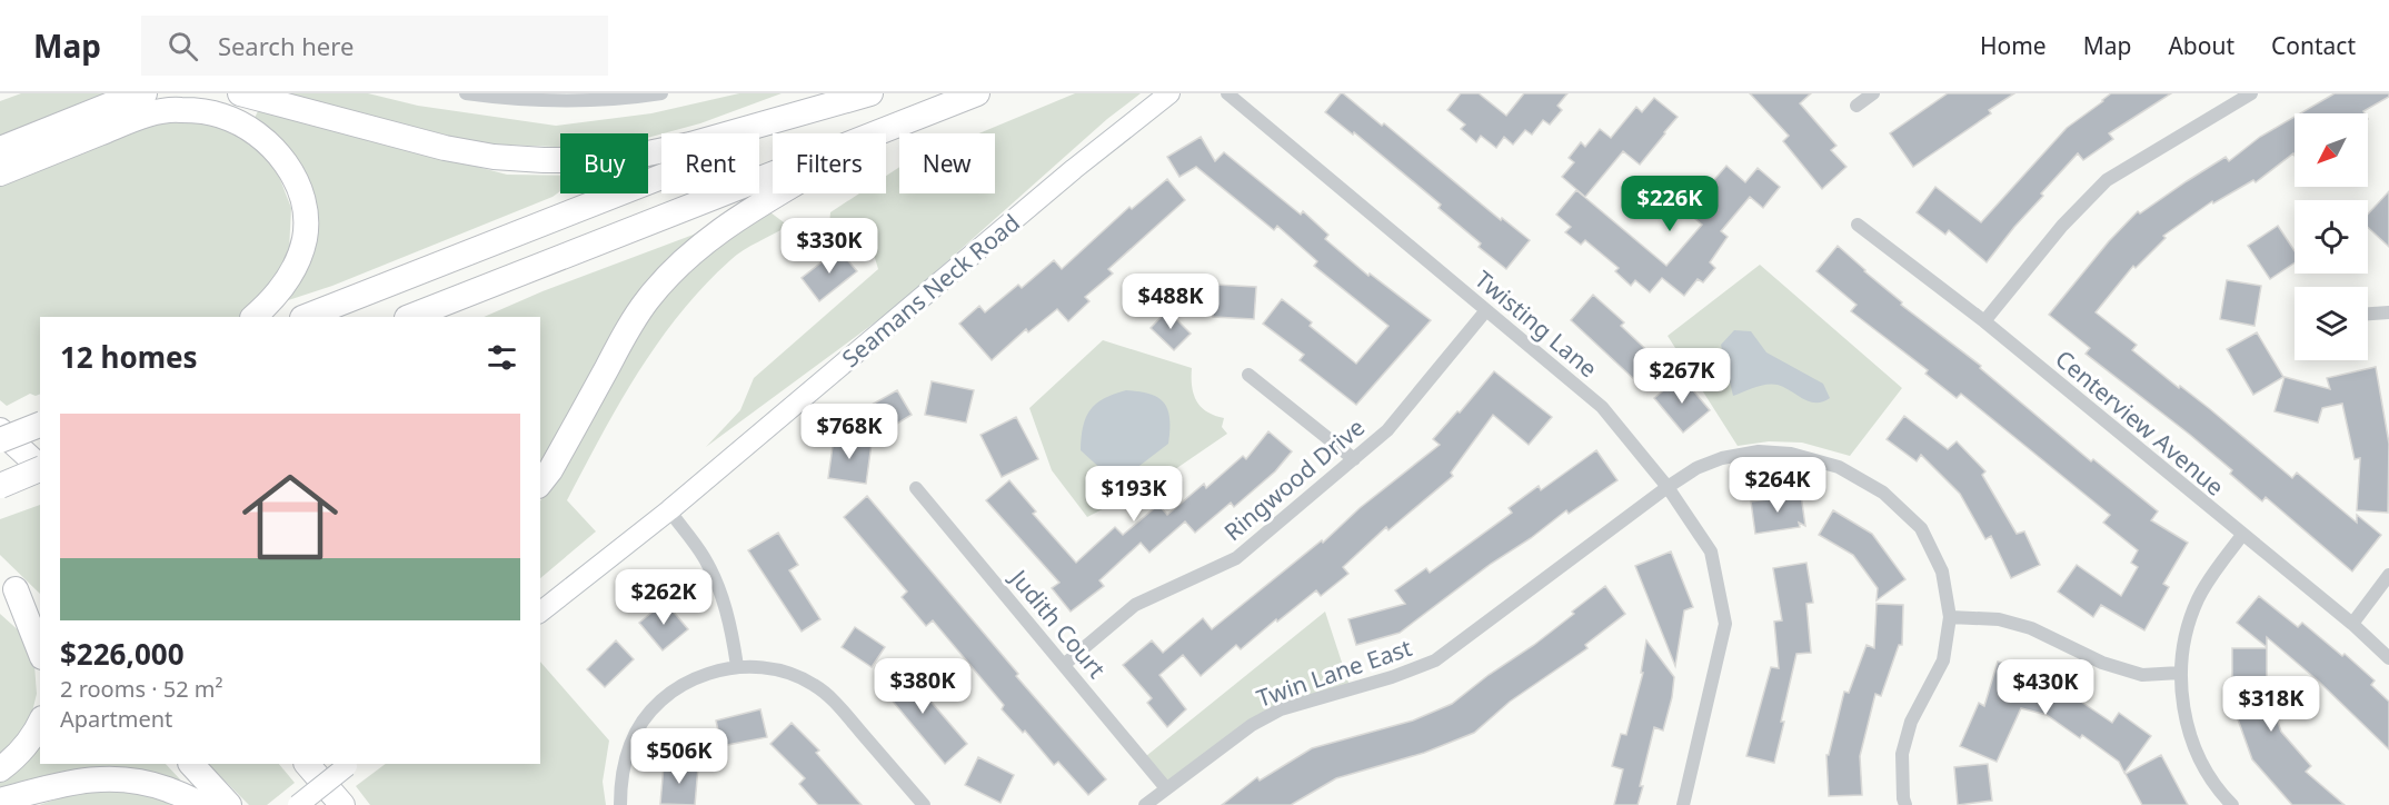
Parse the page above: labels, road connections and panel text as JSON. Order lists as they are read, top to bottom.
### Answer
{
  "streets": {
    "main road": ["Seamans Neck Road"],
    "street": [
      "Twisting Lane",
      "Centerview Avenue",
      "Ringwood Drive",
      "Judith Court",
      "Twin Lane East"
    ]
  },
  "crossings": [
    ["Twisting Lane", "Ringwood Drive"],
    ["Twisting Lane", "Twin Lane East"],
    ["Ringwood Drive", "Judith Court"],
    ["Judith Court", "Twin Lane East"]
  ],
  "north": "bottom left",
  "page": {
    "header": "Map",
    "search": "Search here",
    "nav": [
      "Home",
      "Map",
      "About",
      "Contact"
    ],
    "chip": [
      "Buy",
      "Rent",
      "Filters",
      "New"
    ],
    "price": [
      "$226K",
      "$330K",
      "$488K",
      "$267K",
      "$768K",
      "$264K",
      "$193K",
      "$262K",
      "$380K",
      "$430K",
      "$318K",
      "$506K"
    ],
    "heading": "12 homes",
    "list": [
      {
        "name": "$226,000",
        "note": "2 rooms · 52 m² · Apartment"
      }
    ]
  }
}
